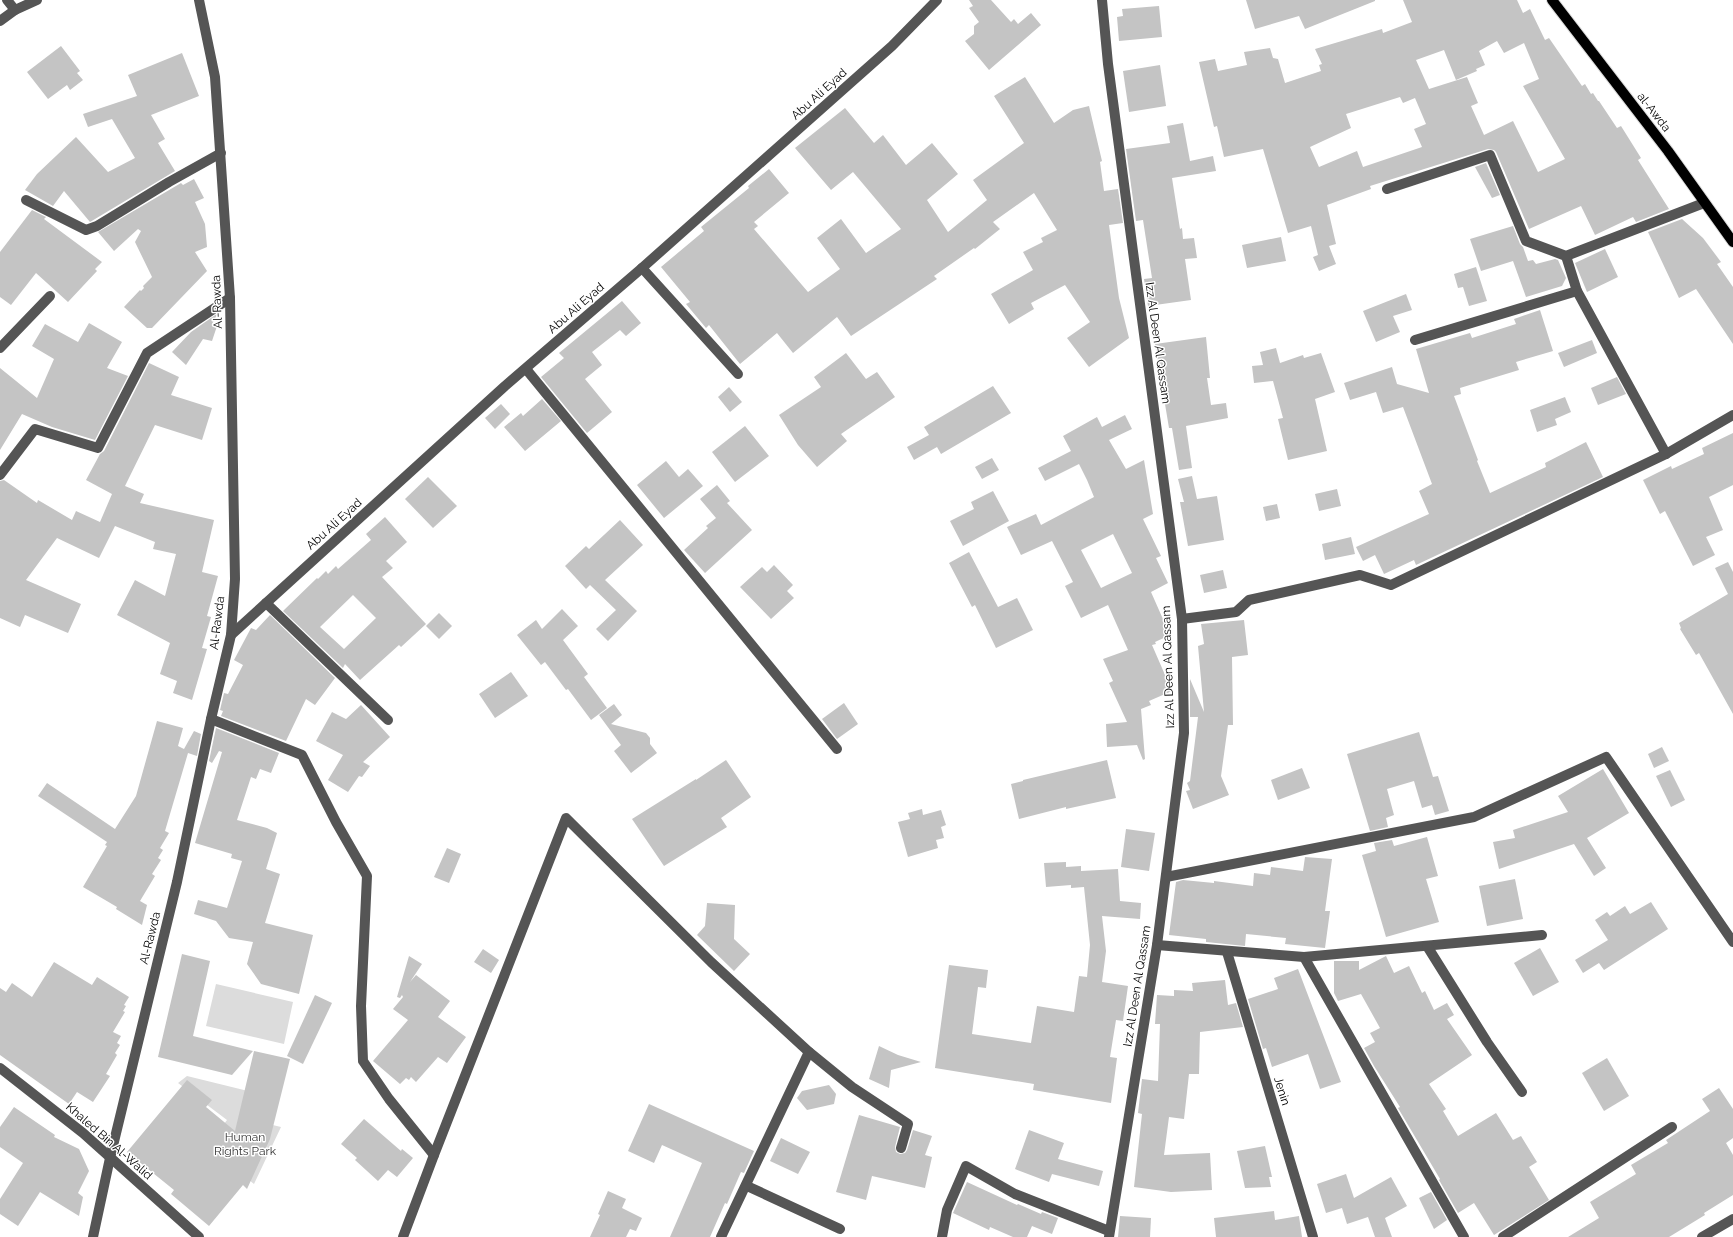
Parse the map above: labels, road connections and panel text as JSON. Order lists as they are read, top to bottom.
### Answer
{
  "streets": {
    "main road": ["al-Awda"],
    "street": [
      "Abu Ali Eyad",
      "Al-Rawda",
      "Izz Al Deen Al Qassam",
      "Jenin",
      "Khaled Bin Al-Walid"
    ]
  },
  "crossings": [
    ["Abu Ali Eyad", "Al-Rawda"],
    ["Al-Rawda", "Khaled Bin Al-Walid"]
  ],
  "parks": ["Human Rights Park"]
}
